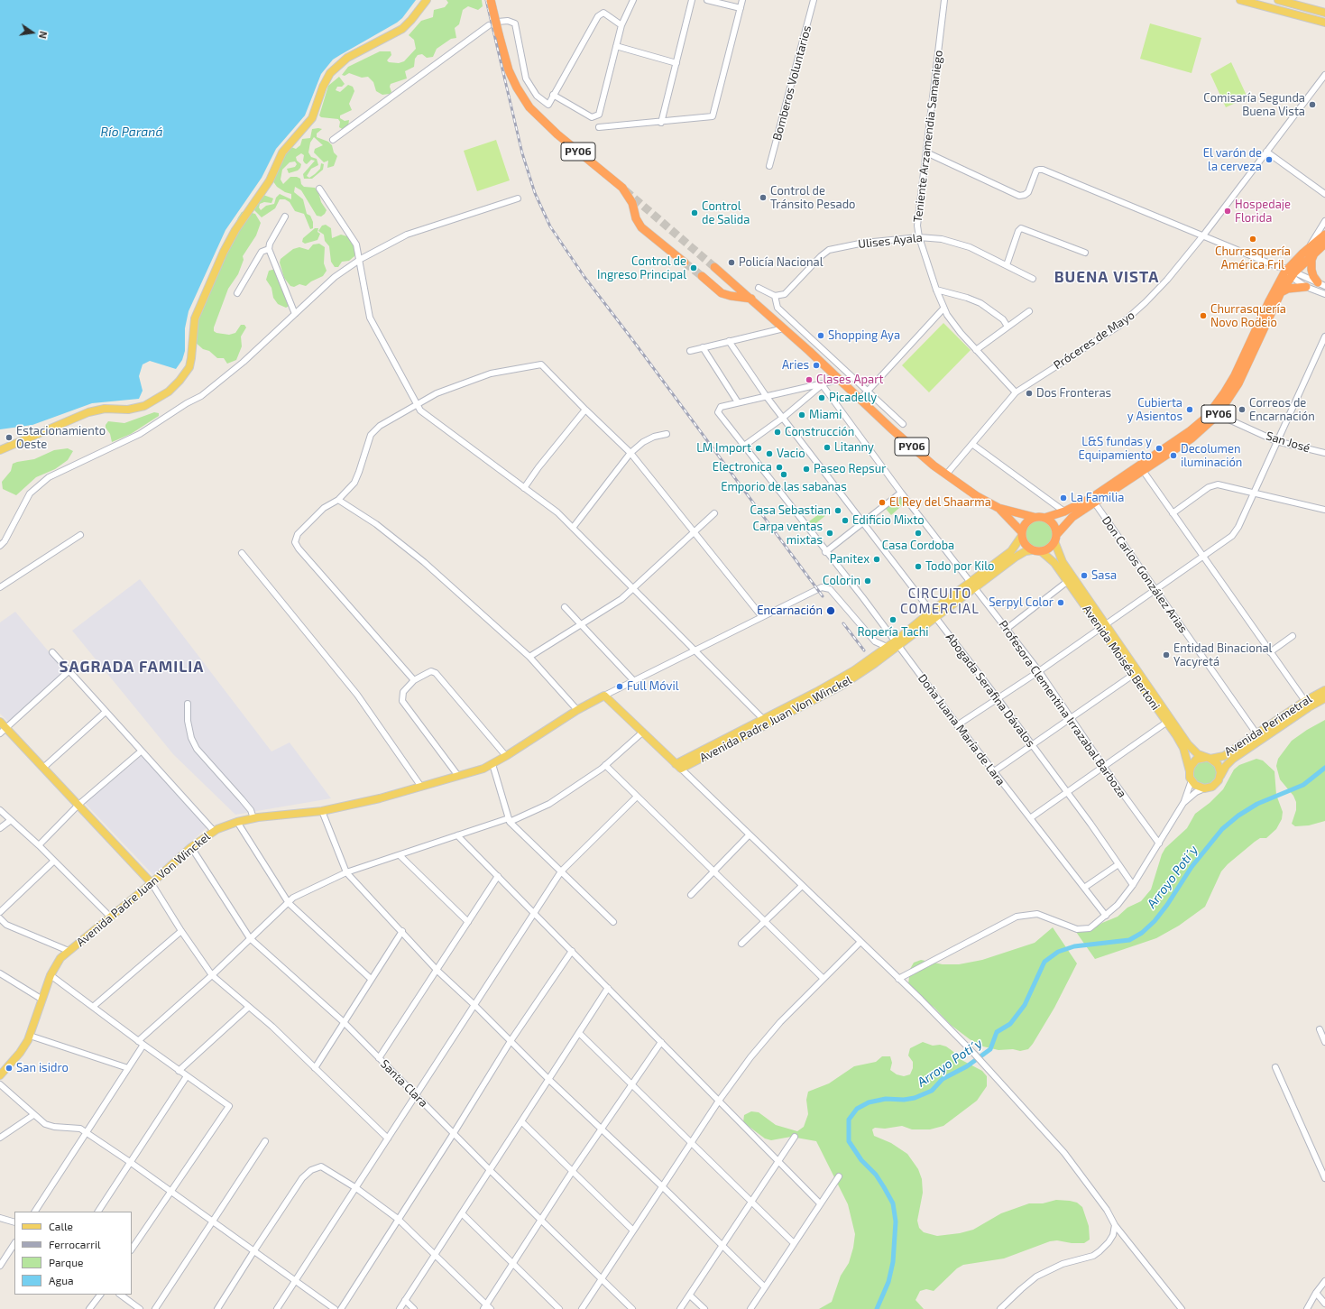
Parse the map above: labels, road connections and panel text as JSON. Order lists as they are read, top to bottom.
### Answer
{
  "streets": {
    "highway": ["PY06"],
    "main road": ["Avenida Moisés Bertoni", "Avenida Padre Juan Von Winckel", "Avenida Perimetral"],
    "street": [
      "Bomberos Voluntarios",
      "Teniente Arzamendia Samaniego",
      "Ulises Ayala",
      "Próceres de Mayo",
      "San José",
      "Don Carlos González Arias",
      "Abogada Serafina Dávalos",
      "Profesora Clementina Irrazabal Barboza",
      "Doña Juana María de Lara",
      "Santa Clara"
    ]
  },
  "crossings": [
    ["Teniente Arzamendia Samaniego", "Ulises Ayala"],
    ["Teniente Arzamendia Samaniego", "Próceres de Mayo"],
    ["PY06", "Próceres de Mayo"],
    ["PY06", "San José"],
    ["PY06", "Don Carlos González Arias"],
    ["PY06", "Avenida Moisés Bertoni"],
    ["PY06", "Avenida Padre Juan Von Winckel"],
    ["Don Carlos González Arias", "Avenida Perimetral"],
    ["Avenida Moisés Bertoni", "Avenida Padre Juan Von Winckel"],
    ["Avenida Moisés Bertoni", "Avenida Perimetral"],
    ["Abogada Serafina Dávalos", "Avenida Padre Juan Von Winckel"],
    ["Profesora Clementina Irrazabal Barboza", "Avenida Padre Juan Von Winckel"],
    ["Avenida Padre Juan Von Winckel", "Doña Juana María de Lara"],
    ["Avenida Padre Juan Von Winckel", "Santa Clara"]
  ],
  "districts": ["BUENA VISTA", "CIRCUITO COMERCIAL", "SAGRADA FAMILIA"],
  "water": ["Río Paraná", "Arroyo Poti´y"],
  "places": [
    "Comisaría Segunda Buena Vista",
    "El varón de la cerveza",
    "Control de Tránsito Pesado",
    "Hospedaje Florida",
    "Control de Salida",
    "Churrasquería América Fril",
    "Policía Nacional",
    "Control de Ingreso Principal",
    "Churrasquería Novo Rodeio",
    "Shopping Aya",
    "Aries",
    "Clases Apart",
    "Dos Fronteras",
    "Picadelly",
    "Cubierta y Asientos",
    "Correos de Encarnación",
    "Miami",
    "Construcción",
    "Estacionamiento Oeste",
    "Litanny",
    "LM Import",
    "L&S fundas y Equipamiento",
    "Vacio",
    "Decolumen iluminación",
    "Electronica",
    "Paseo Repsur",
    "Emporio de las sabanas",
    "La Familia",
    "El Rey del Shaarma",
    "Casa Sebastian",
    "Edificio Mixto",
    "Carpa ventas mixtas",
    "Casa Cordoba",
    "Panitex",
    "Todo por Kilo",
    "Sasa",
    "Colorin",
    "Serpyl Color",
    "Encarnación",
    "Ropería Tachi",
    "Entidad Binacional Yacyretá",
    "Full Móvil",
    "San isidro"
  ],
  "legend": [
    "Calle",
    "Ferrocarril",
    "Parque",
    "Agua"
  ],
  "north": "right"
}
